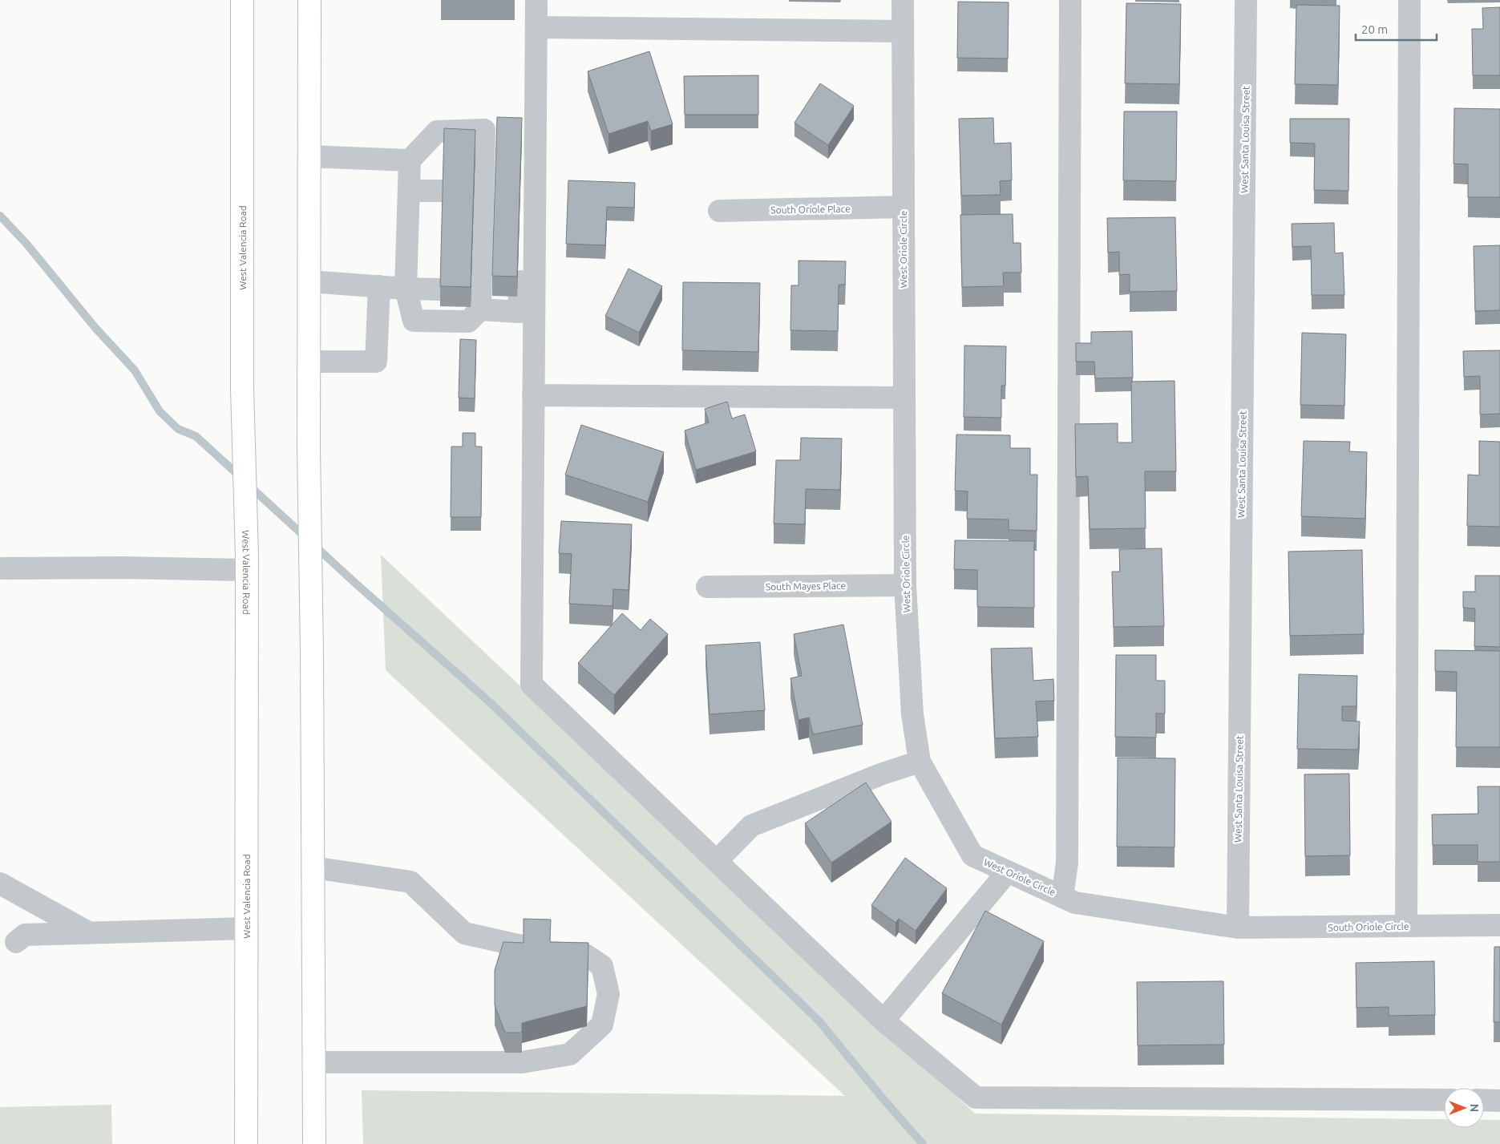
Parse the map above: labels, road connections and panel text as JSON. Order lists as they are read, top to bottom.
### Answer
{
  "streets": {
    "main road": ["West Valencia Road"],
    "street": [
      "West Santa Louisa Street",
      "South Oriole Place",
      "West Oriole Circle",
      "South Mayes Place",
      "South Oriole Circle"
    ]
  },
  "crossings": [
    ["West Santa Louisa Street", "West Oriole Circle"],
    ["West Santa Louisa Street", "South Oriole Circle"],
    ["South Oriole Place", "West Oriole Circle"],
    ["West Oriole Circle", "South Mayes Place"],
    ["West Oriole Circle", "South Oriole Circle"]
  ],
  "scale_bar": "20 m",
  "north": "right"
}
